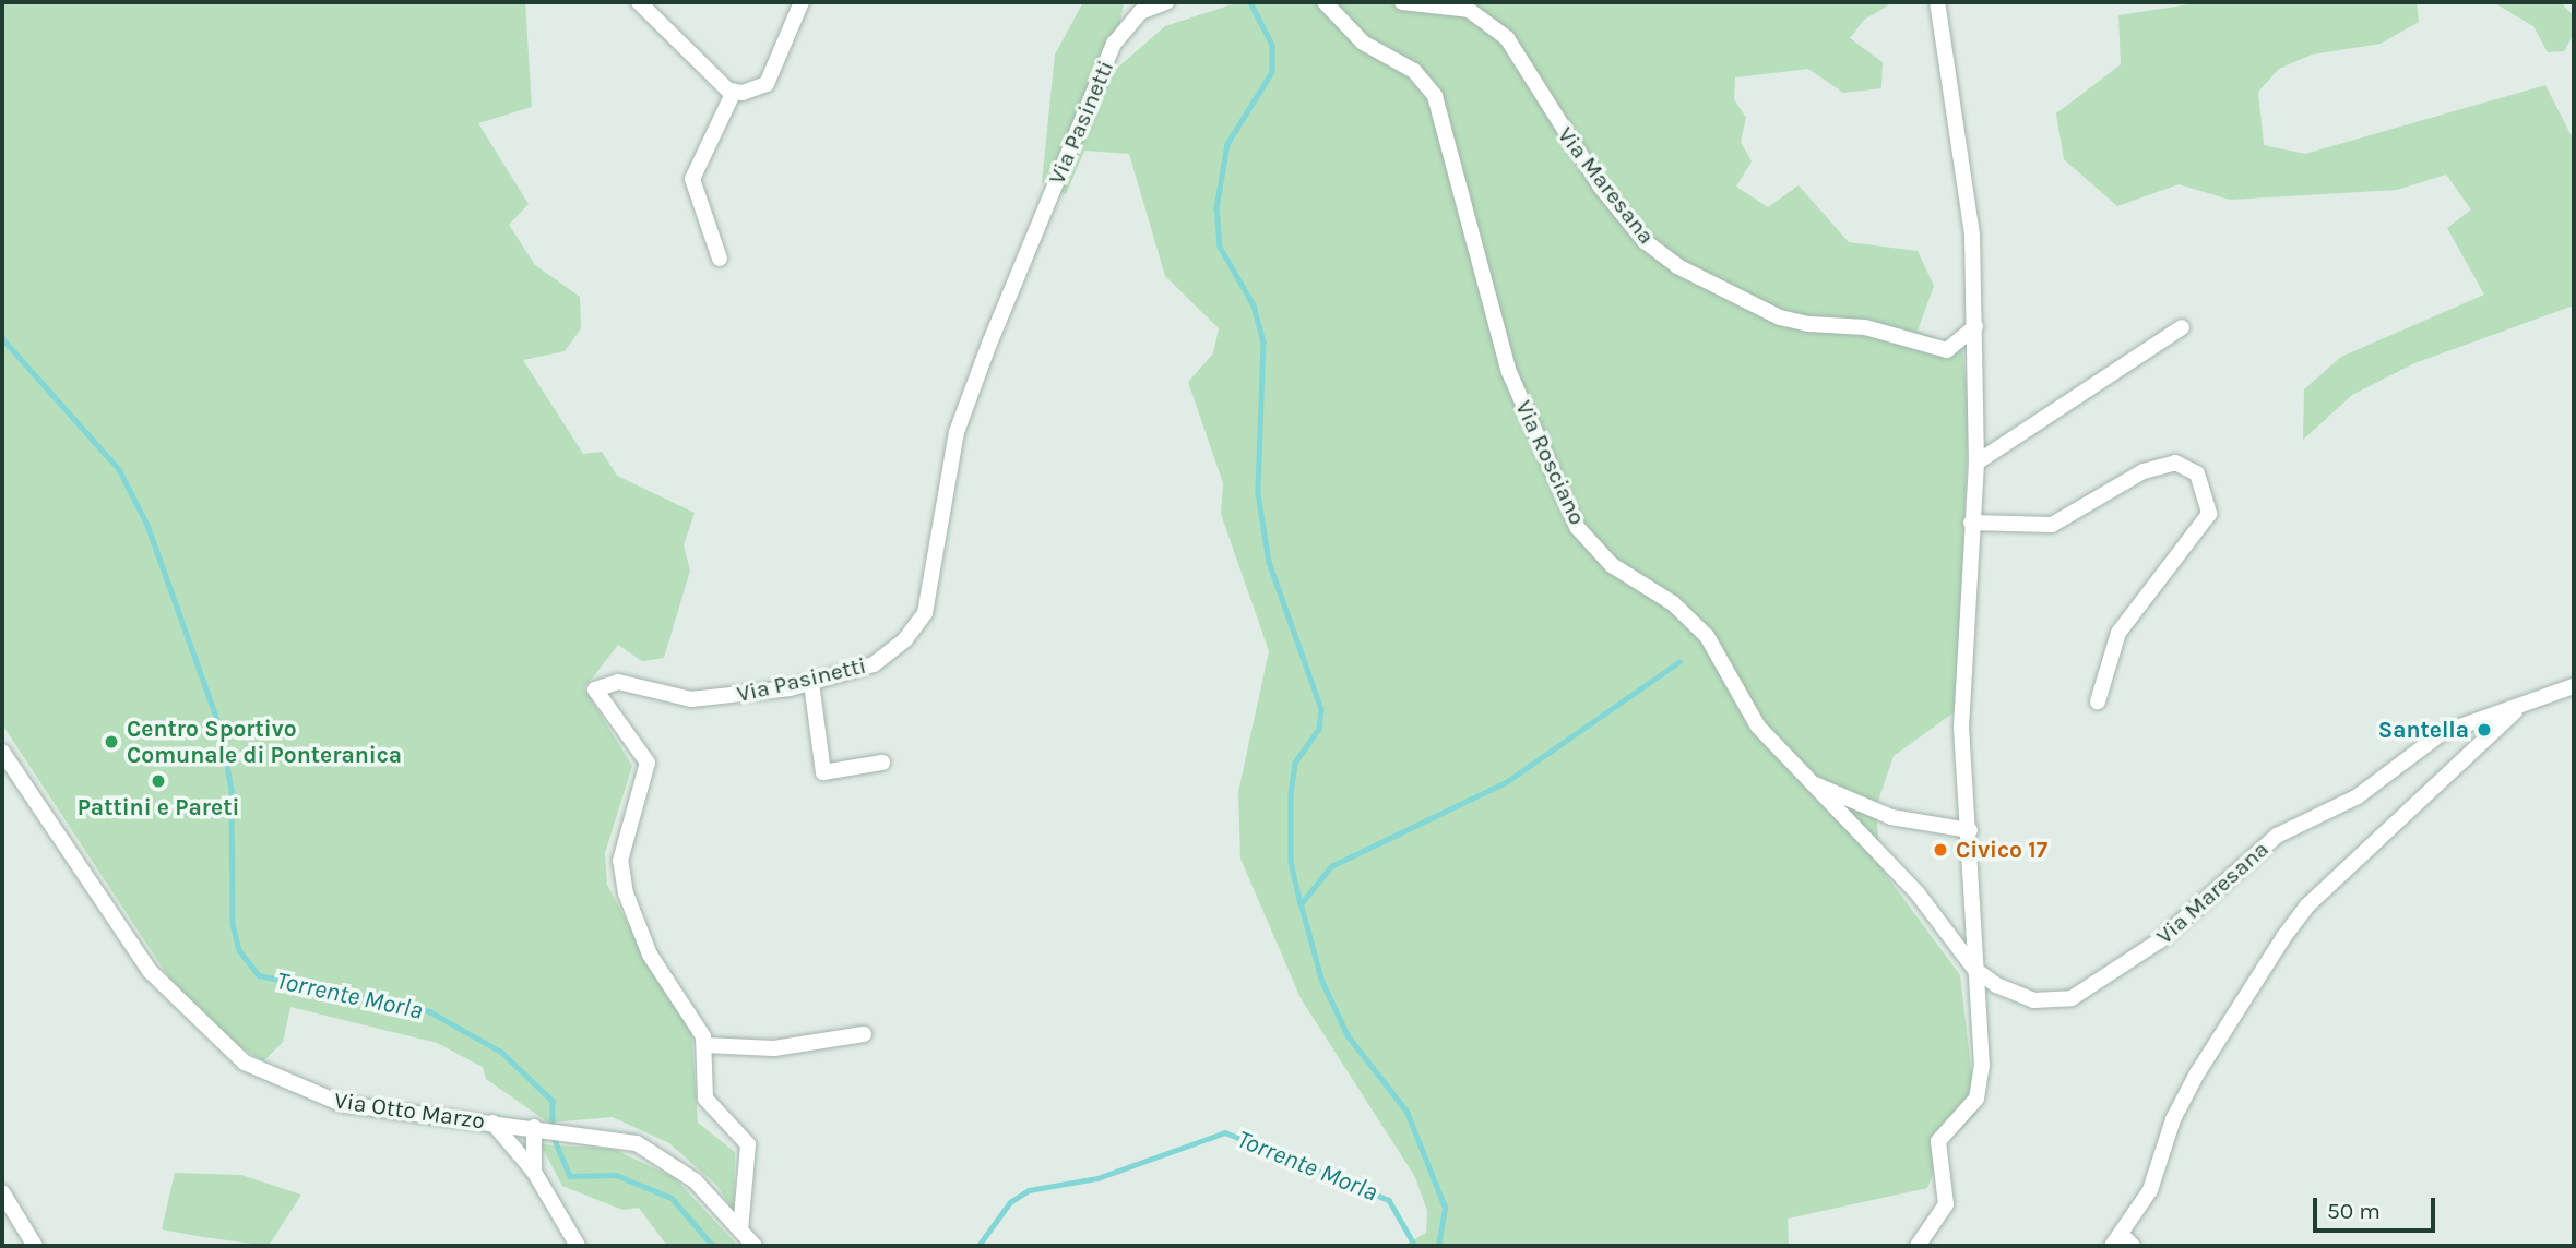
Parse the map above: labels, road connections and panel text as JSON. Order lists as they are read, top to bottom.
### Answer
{
  "streets": {
    "street": [
      "Via Pasinetti",
      "Via Maresana",
      "Via Rosciano",
      "Via Otto Marzo"
    ]
  },
  "crossings": [
    ["Via Pasinetti", "Via Otto Marzo"],
    ["Via Maresana", "Via Rosciano"]
  ],
  "water": ["Torrente Morla"],
  "places": [
    "Santella",
    "Centro Sportivo Comunale di Ponteranica",
    "Pattini e Pareti",
    "Civico 17"
  ],
  "scale_bar": "50 m"
}
